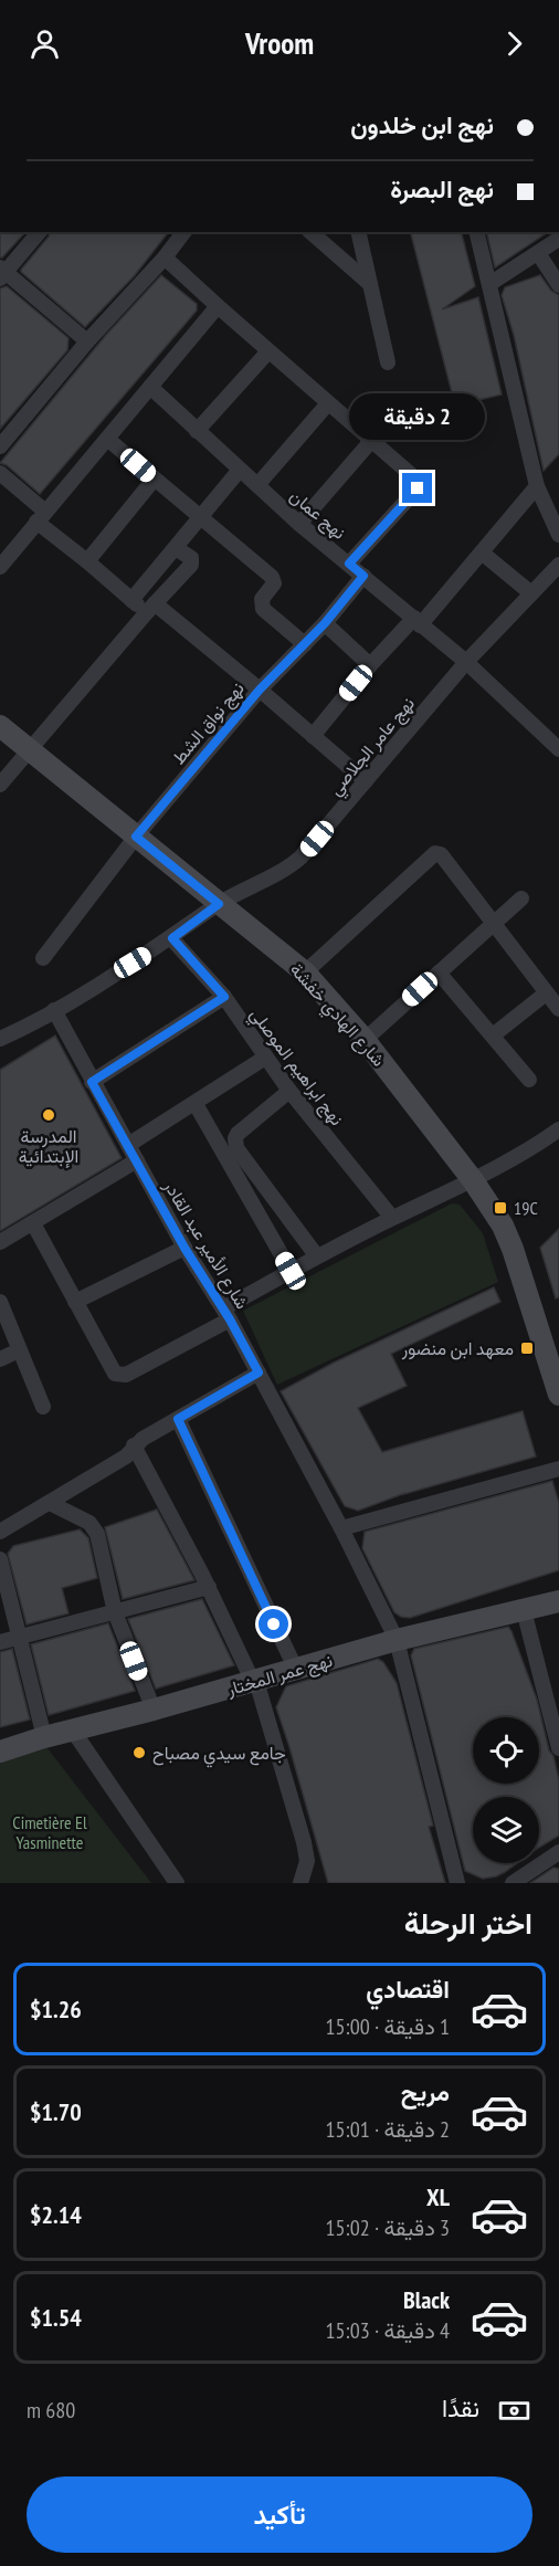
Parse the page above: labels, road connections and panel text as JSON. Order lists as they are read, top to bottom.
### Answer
{
  "streets": {
    "street": [
      "نهج عمان",
      "نهج نواق الشط",
      "نهج عامر الجلاصي",
      "شارع الهادي خفشة",
      "نهج ابراهيم الموصلي",
      "شارع الأمير عبد القادر",
      "نهج عمر المختار"
    ]
  },
  "crossings": [
    ["نهج عمان", "نهج نواق الشط"],
    ["نهج عمان", "نهج عامر الجلاصي"],
    ["نهج نواق الشط", "شارع الهادي خفشة"],
    ["نهج عامر الجلاصي", "شارع الهادي خفشة"],
    ["نهج عامر الجلاصي", "نهج ابراهيم الموصلي"],
    ["نهج عامر الجلاصي", "شارع الأمير عبد القادر"],
    ["شارع الأمير عبد القادر", "نهج عمر المختار"]
  ],
  "parks": ["Cimetière El Yasminette"],
  "places": {
    "other": ["المدرسة الإبتدائية", "جامع سيدي مصباح"],
    "transit": ["19C", "معهد ابن منضور"]
  },
  "page": {
    "header": "Vroom",
    "banner": ["نهج ابن خلدون", "نهج البصرة"],
    "bubble": "2 دقيقة",
    "heading": "اختر الرحلة",
    "list": [
      {
        "name": "اقتصادي",
        "note": "1 دقيقة · 15:00",
        "value": "$1.26"
      },
      {
        "name": "مريح",
        "note": "2 دقيقة · 15:01",
        "value": "$1.70"
      },
      {
        "name": "XL",
        "note": "3 دقيقة · 15:02",
        "value": "$2.14"
      },
      {
        "name": "Black",
        "note": "4 دقيقة · 15:03",
        "value": "$1.54"
      }
    ],
    "pay": ["نقدًا", "680 m"],
    "buttons": "تأكيد"
  }
}
